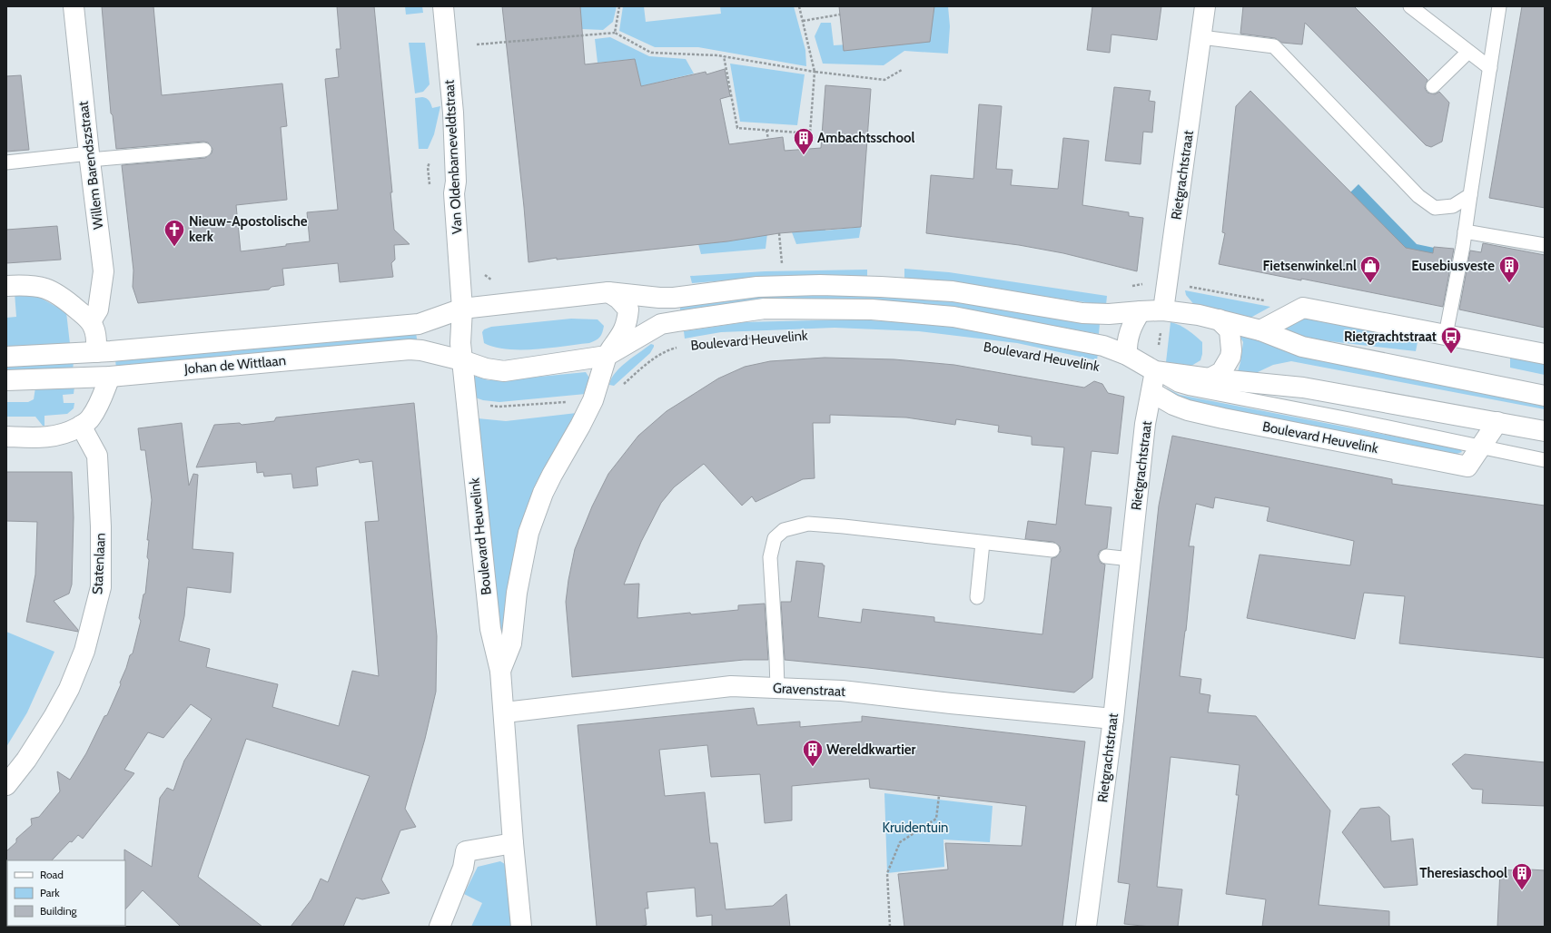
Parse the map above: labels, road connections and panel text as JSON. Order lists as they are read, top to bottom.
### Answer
{
  "streets": {
    "street": [
      "Van Oldenbarneveldtstraat",
      "Willem Barendszstraat",
      "Rietgrachtstraat",
      "Boulevard Heuvelink",
      "Johan de Wittlaan",
      "Statenlaan",
      "Gravenstraat"
    ]
  },
  "crossings": [
    ["Van Oldenbarneveldtstraat", "Boulevard Heuvelink"],
    ["Van Oldenbarneveldtstraat", "Johan de Wittlaan"],
    ["Rietgrachtstraat", "Boulevard Heuvelink"],
    ["Rietgrachtstraat", "Gravenstraat"],
    ["Boulevard Heuvelink", "Johan de Wittlaan"],
    ["Boulevard Heuvelink", "Gravenstraat"]
  ],
  "parks": ["Kruidentuin"],
  "places": {
    "building": [
      "Ambachtsschool",
      "Eusebiusveste",
      "Wereldkwartier",
      "Theresiaschool"
    ],
    "church": ["Nieuw-Apostolische kerk"],
    "shop": ["Fietsenwinkel.nl"],
    "bus stop": ["Rietgrachtstraat"]
  },
  "legend": ["Road", "Park", "Building"]
}
